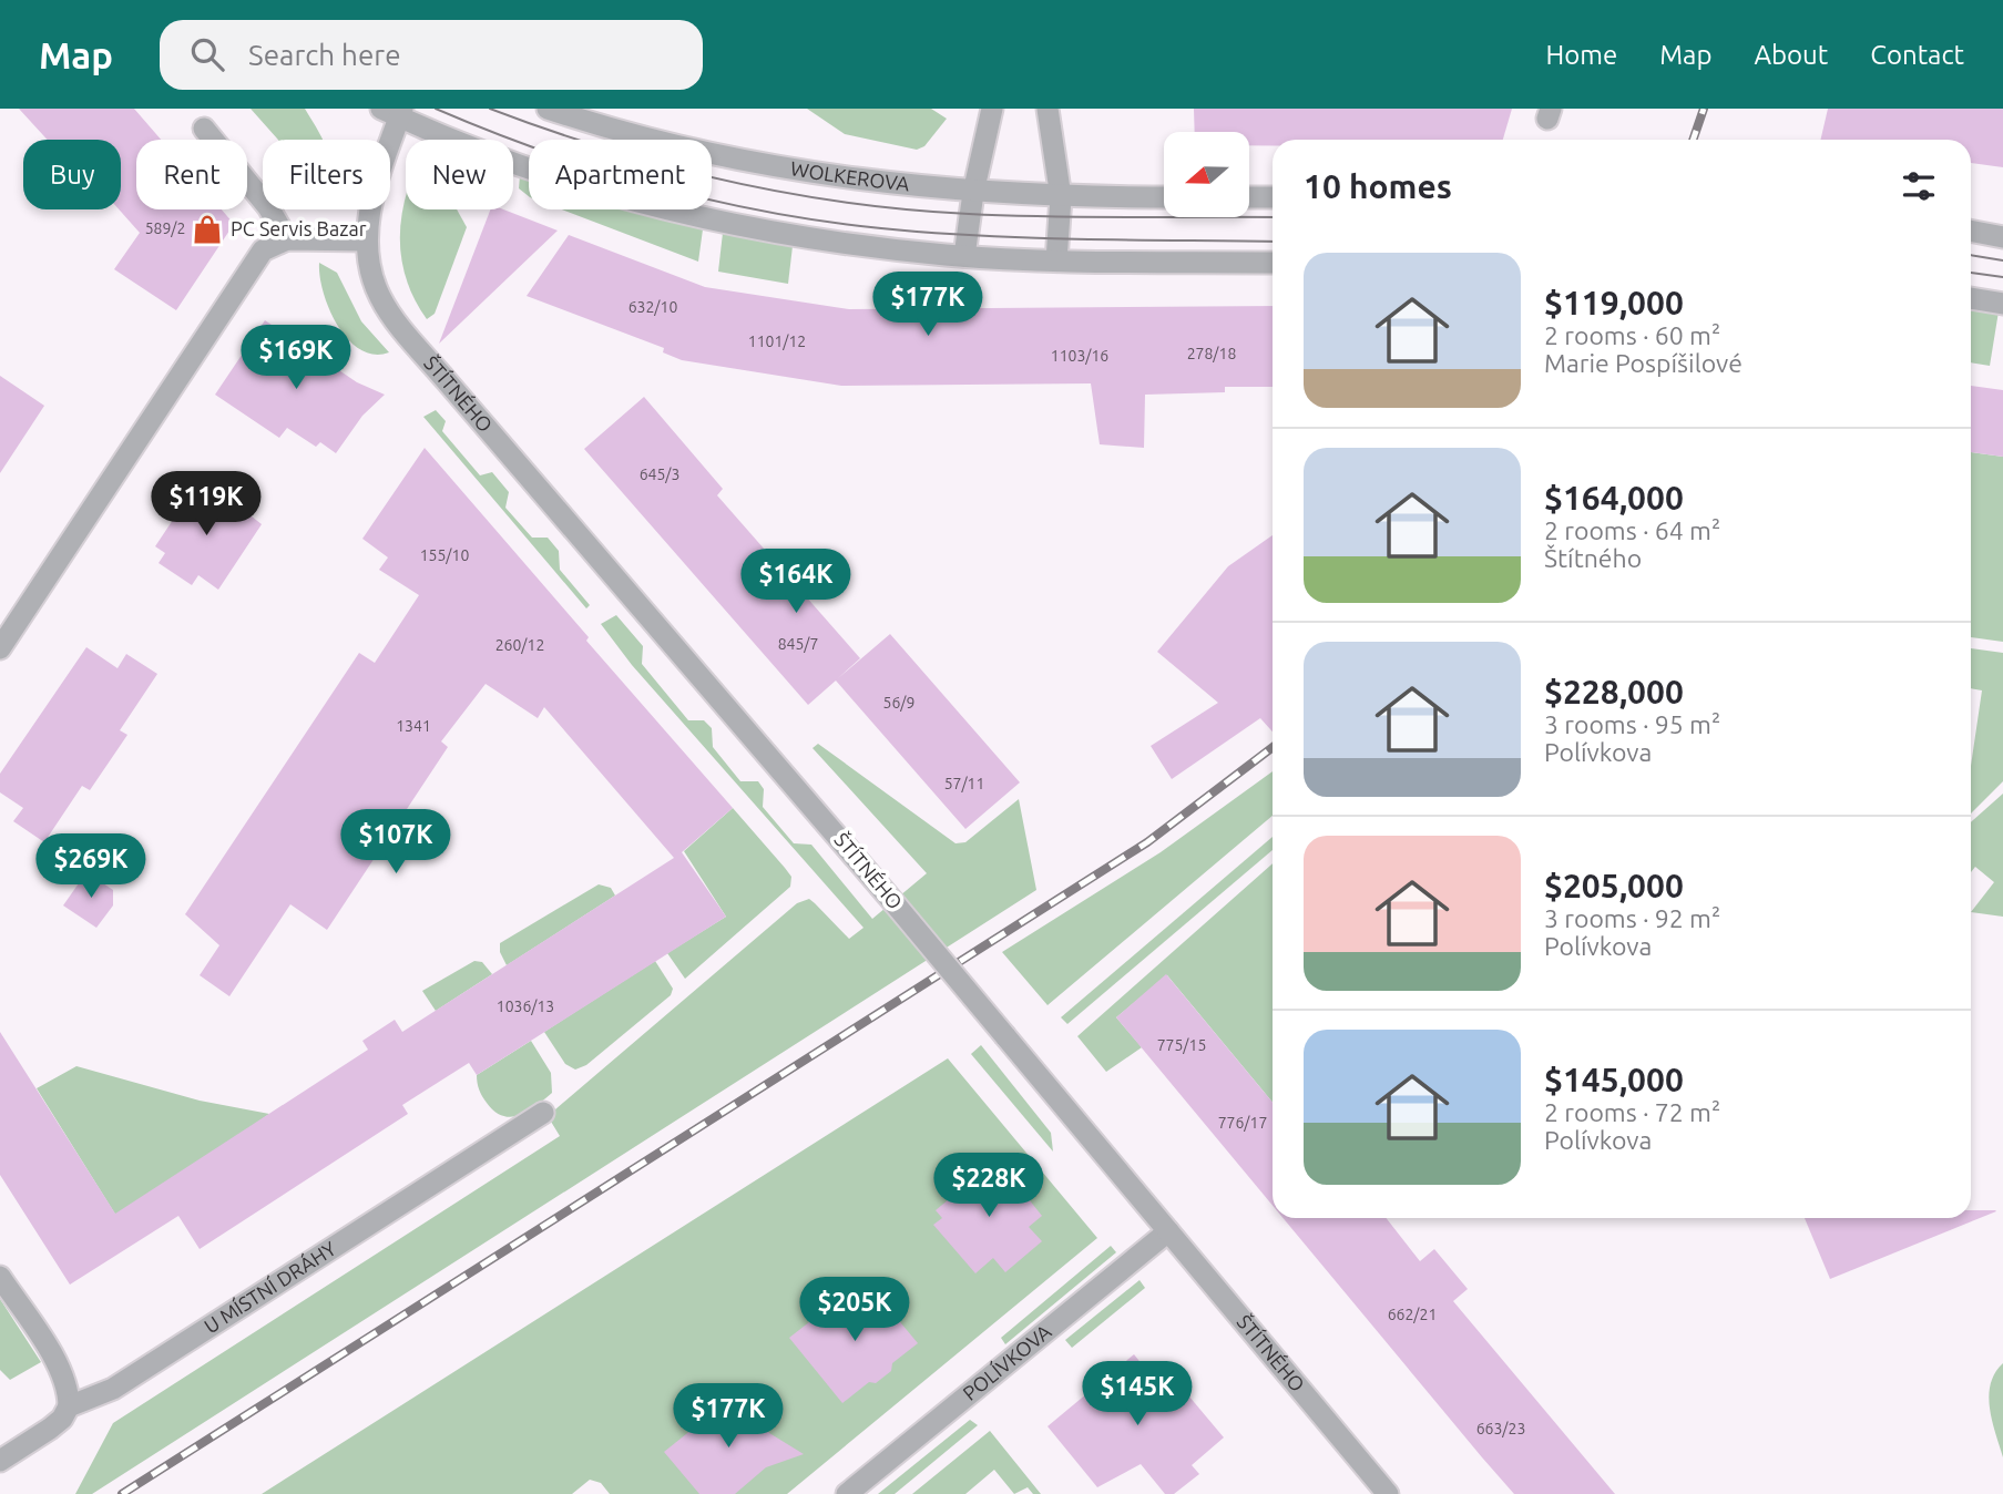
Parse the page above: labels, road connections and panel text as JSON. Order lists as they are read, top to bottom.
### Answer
{
  "streets": {
    "street": [
      "WOLKEROVA",
      "ŠTÍTNÉHO",
      "U MÍSTNÍ DRÁHY",
      "POLÍVKOVA"
    ]
  },
  "crossings": [
    ["ŠTÍTNÉHO", "POLÍVKOVA"]
  ],
  "places": {
    "shop": ["PC Servis Bazar"]
  },
  "house_numbers": [
    "589/2",
    "632/10",
    "1101/12",
    "278/18",
    "1103/16",
    "645/3",
    "155/10",
    "845/7",
    "260/12",
    "56/9",
    "1341",
    "57/11",
    "1036/13",
    "775/15",
    "776/17",
    "662/21",
    "663/23"
  ],
  "north": "left",
  "page": {
    "header": "Map",
    "search": "Search here",
    "nav": [
      "Home",
      "Map",
      "About",
      "Contact"
    ],
    "chip": [
      "Buy",
      "Rent",
      "Filters",
      "New",
      "Apartment"
    ],
    "heading": "10 homes",
    "list": [
      {
        "name": "$119,000",
        "note": "2 rooms · 60 m² · Marie Pospíšilové"
      },
      {
        "name": "$164,000",
        "note": "2 rooms · 64 m² · Štítného"
      },
      {
        "name": "$228,000",
        "note": "3 rooms · 95 m² · Polívkova"
      },
      {
        "name": "$205,000",
        "note": "3 rooms · 92 m² · Polívkova"
      },
      {
        "name": "$145,000",
        "note": "2 rooms · 72 m² · Polívkova"
      }
    ],
    "price": [
      "$177K",
      "$169K",
      "$119K",
      "$164K",
      "$107K",
      "$269K",
      "$228K",
      "$205K",
      "$145K",
      "$177K"
    ]
  }
}
